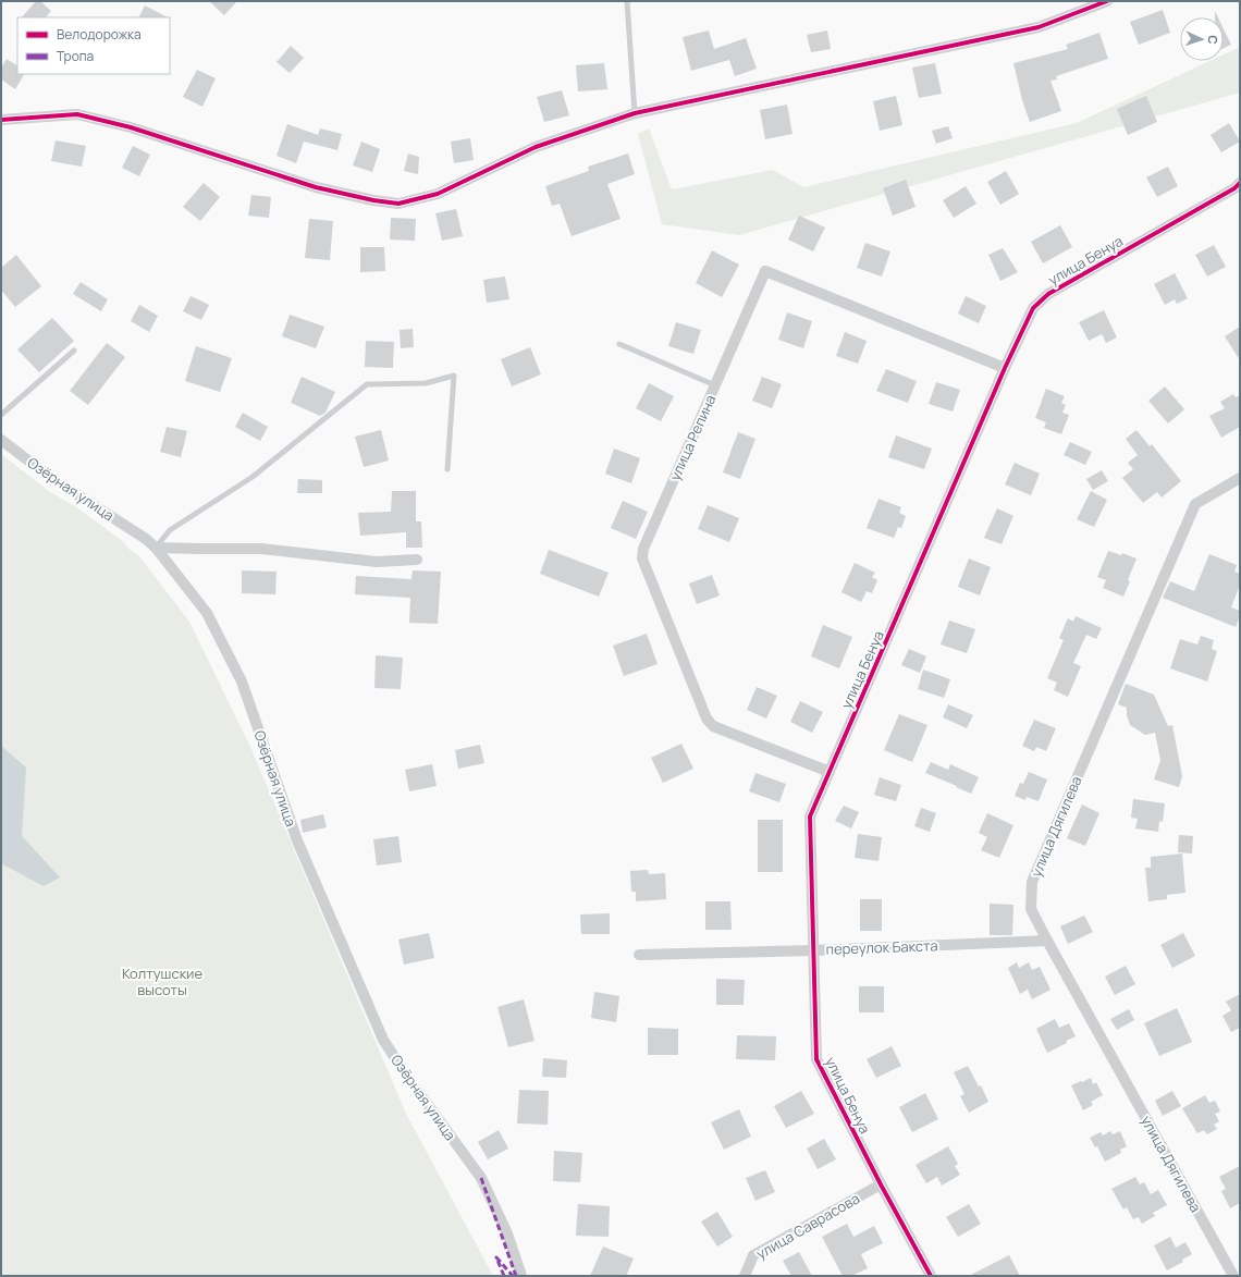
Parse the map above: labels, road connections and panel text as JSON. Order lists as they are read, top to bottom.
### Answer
{
  "streets": {
    "street": [
      "улица Бенуа",
      "улица Репина",
      "Озёрная улица",
      "улица Дягилева",
      "переулок Бакста",
      "улица Саврасова"
    ]
  },
  "crossings": [
    ["улица Бенуа", "улица Репина"],
    ["улица Бенуа", "переулок Бакста"],
    ["улица Бенуа", "улица Саврасова"],
    ["улица Дягилева", "переулок Бакста"]
  ],
  "parks": ["Колтушские высоты"],
  "legend": ["Велодорожка", "Тропа"],
  "north": "right"
}
